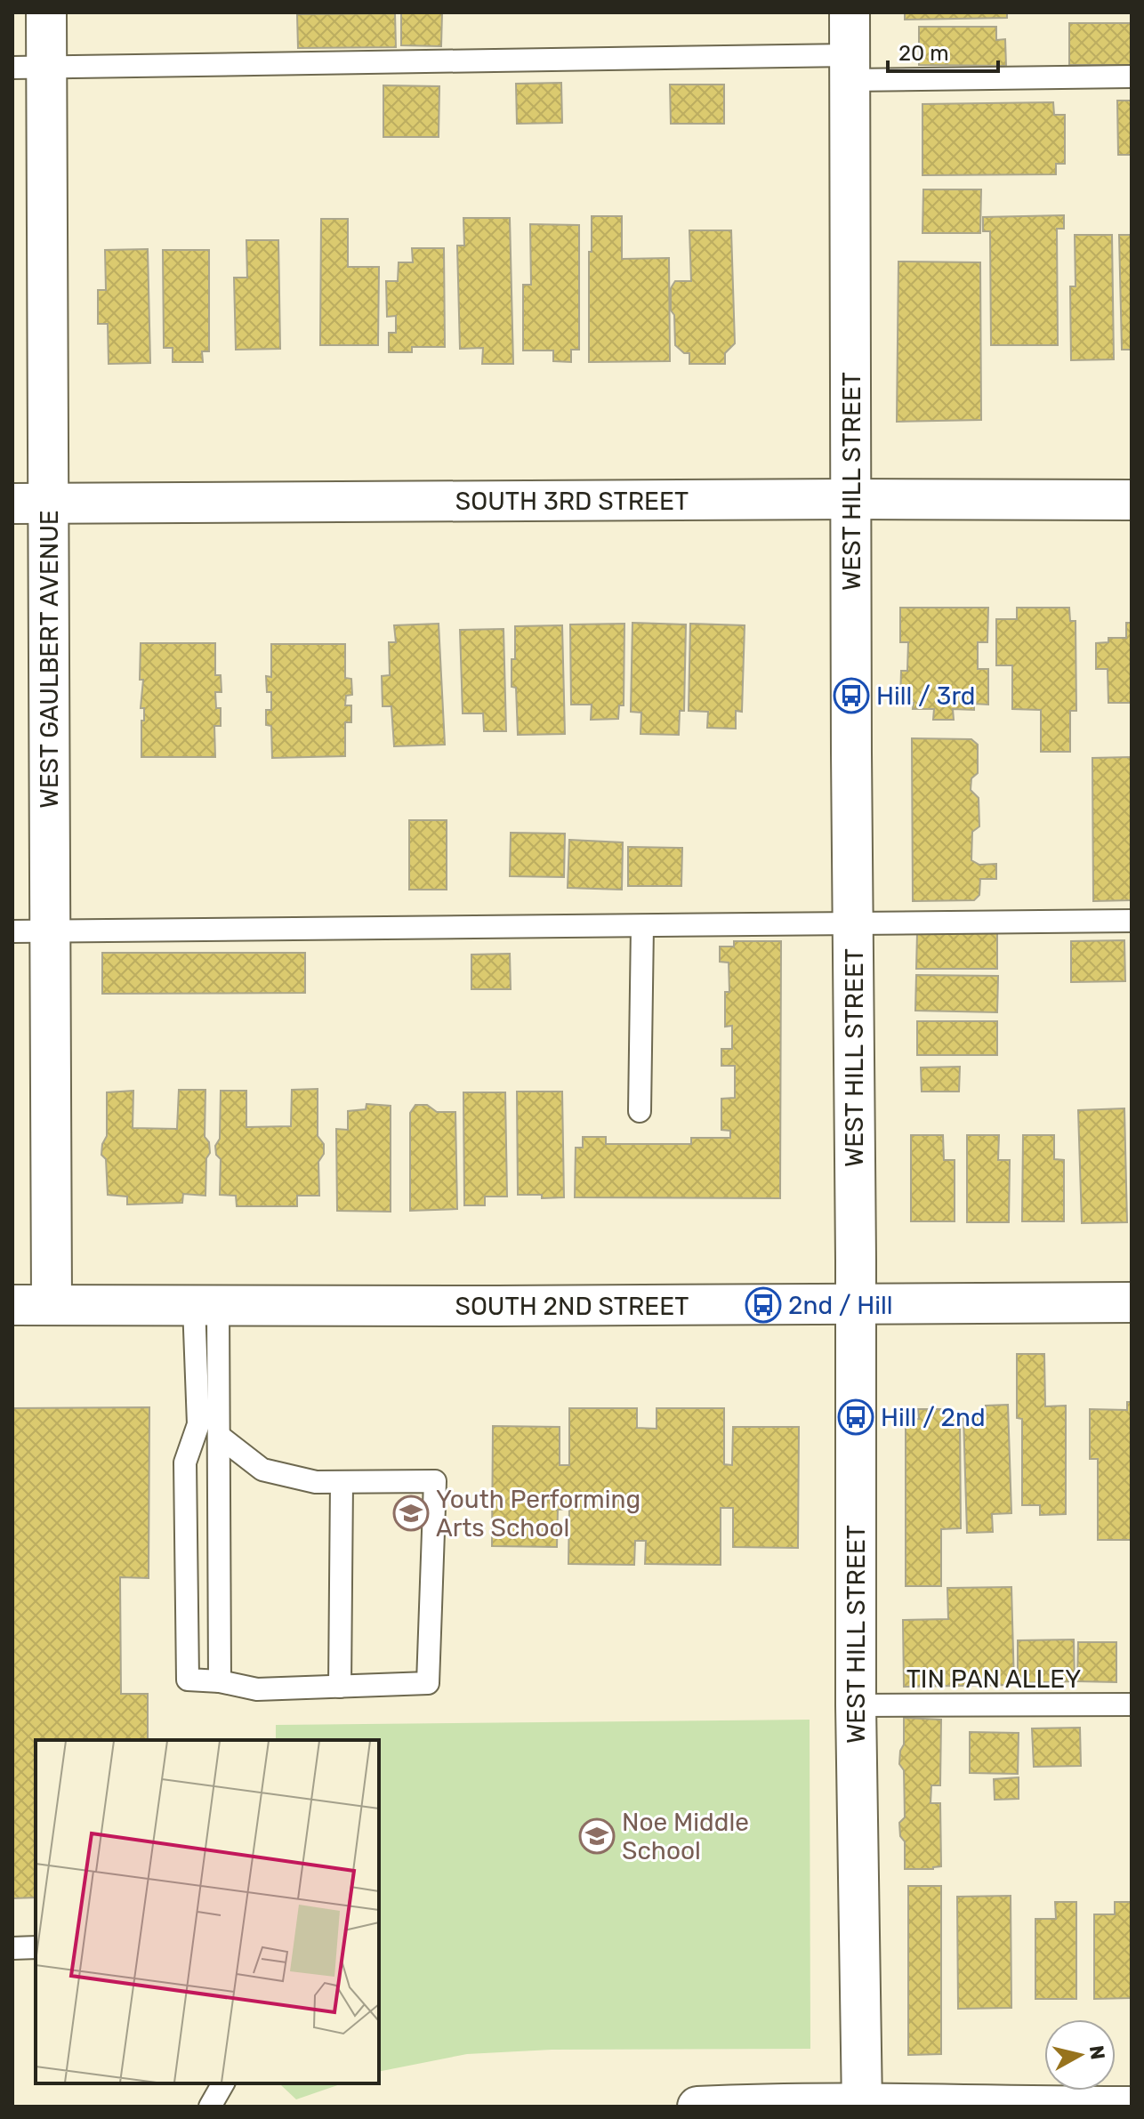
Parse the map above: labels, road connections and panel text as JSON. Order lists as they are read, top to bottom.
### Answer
{
  "streets": {
    "street": [
      "WEST HILL STREET",
      "SOUTH 3RD STREET",
      "WEST GAULBERT AVENUE",
      "SOUTH 2ND STREET"
    ],
    "lane": ["TIN PAN ALLEY"]
  },
  "crossings": [
    ["WEST HILL STREET", "SOUTH 3RD STREET"],
    ["WEST HILL STREET", "SOUTH 2ND STREET"],
    ["WEST HILL STREET", "TIN PAN ALLEY"],
    ["SOUTH 3RD STREET", "WEST GAULBERT AVENUE"],
    ["WEST GAULBERT AVENUE", "SOUTH 2ND STREET"]
  ],
  "places": {
    "bus stop": ["Hill / 3rd", "2nd / Hill", "Hill / 2nd"],
    "school or university": ["Youth Performing Arts School", "Noe Middle School"]
  },
  "scale_bar": "20 m",
  "north": "right"
}
